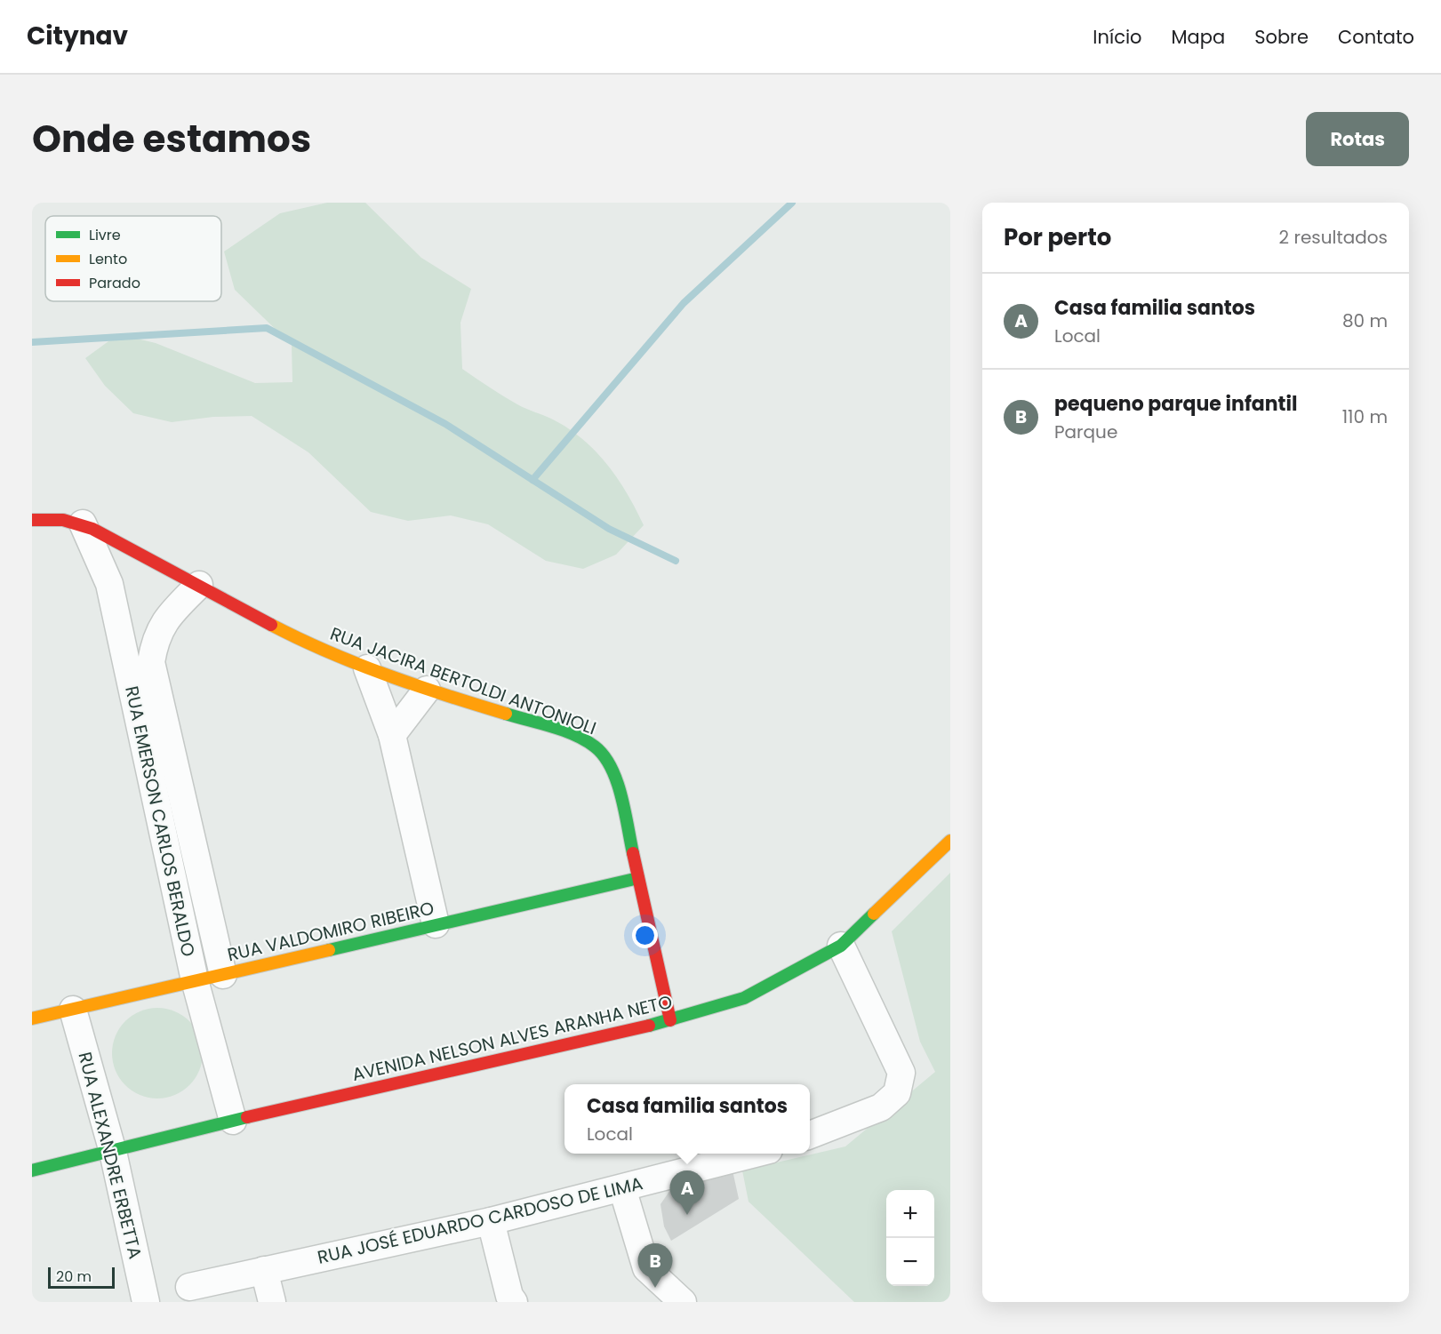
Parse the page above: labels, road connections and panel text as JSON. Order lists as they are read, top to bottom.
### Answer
{
  "streets": {
    "street": [
      "RUA JACIRA BERTOLDI ANTONIOLI",
      "RUA EMERSON CARLOS BERALDO",
      "RUA VALDOMIRO RIBEIRO",
      "AVENIDA NELSON ALVES ARANHA NETO",
      "RUA ALEXANDRE ERBETTA",
      "RUA JOSÉ EDUARDO CARDOSO DE LIMA"
    ]
  },
  "crossings": [
    ["RUA JACIRA BERTOLDI ANTONIOLI", "RUA EMERSON CARLOS BERALDO"],
    ["RUA JACIRA BERTOLDI ANTONIOLI", "RUA VALDOMIRO RIBEIRO"],
    ["RUA JACIRA BERTOLDI ANTONIOLI", "AVENIDA NELSON ALVES ARANHA NETO"],
    ["RUA EMERSON CARLOS BERALDO", "RUA VALDOMIRO RIBEIRO"],
    ["RUA EMERSON CARLOS BERALDO", "AVENIDA NELSON ALVES ARANHA NETO"],
    ["RUA VALDOMIRO RIBEIRO", "RUA ALEXANDRE ERBETTA"],
    ["AVENIDA NELSON ALVES ARANHA NETO", "RUA ALEXANDRE ERBETTA"]
  ],
  "legend": ["Livre", "Lento", "Parado"],
  "scale_bar": "20 m",
  "page": {
    "header": "Citynav",
    "nav": [
      "Início",
      "Mapa",
      "Sobre",
      "Contato"
    ],
    "title": "Onde estamos",
    "buttons": "Rotas",
    "heading": ["Por perto", "2 resultados"],
    "list": [
      {
        "mark": "A",
        "name": "Casa familia santos",
        "note": "Local",
        "value": "80 m"
      },
      {
        "mark": "B",
        "name": "pequeno parque infantil",
        "note": "Parque",
        "value": "110 m"
      }
    ],
    "popup": ["Casa familia santos", "Local"],
    "pins": ["A", "B"],
    "map_buttons": ["+", "−"],
    "scale": "20 m"
  }
}
